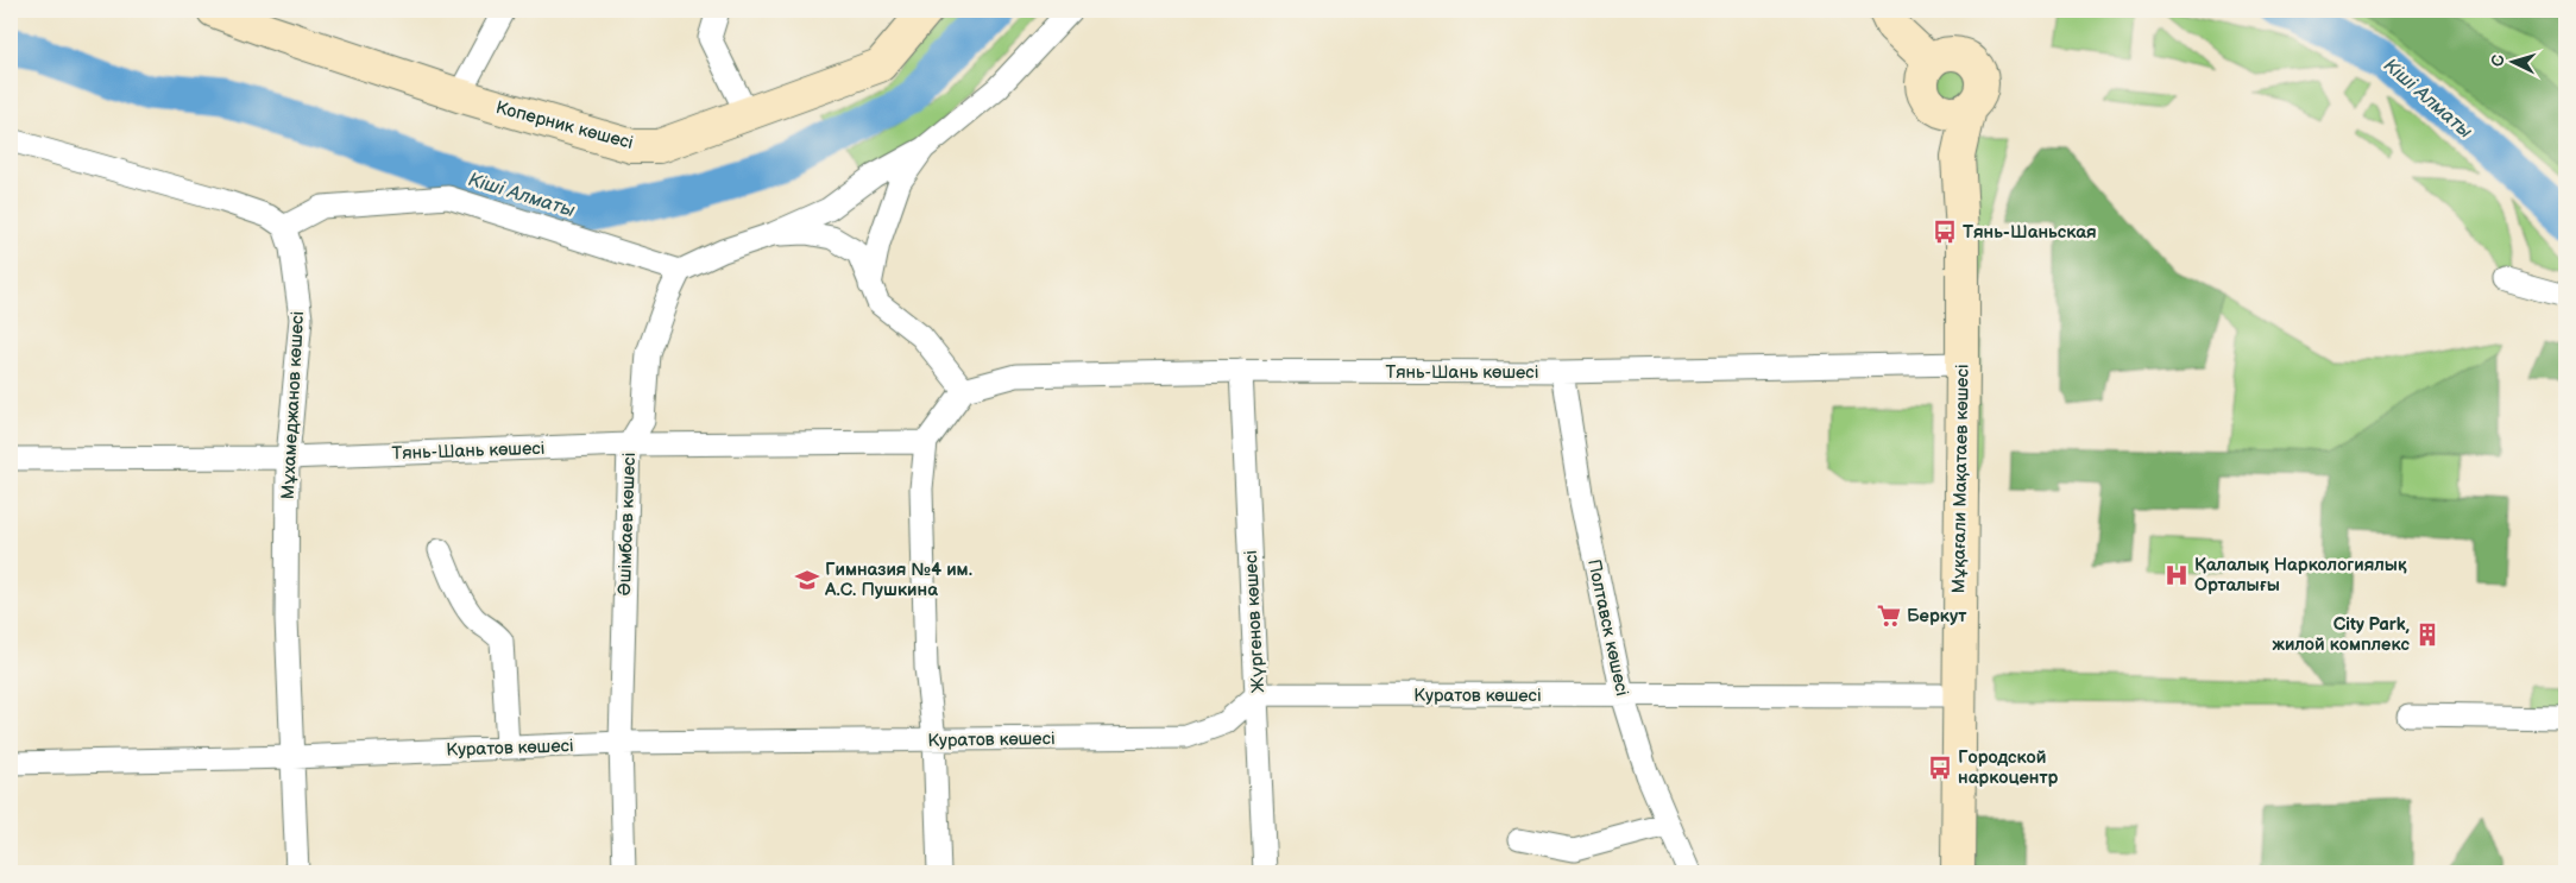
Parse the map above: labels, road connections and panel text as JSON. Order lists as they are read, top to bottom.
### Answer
{
  "streets": {
    "street": [
      "Коперник көшесі",
      "Тянь-Шань көшесі",
      "Мұхамеджанов көшесі",
      "Мұқағали Мақатаев көшесі",
      "Әшімбаев көшесі",
      "Жүргенов көшесі",
      "Полтавск көшесі",
      "Куратов көшесі"
    ]
  },
  "crossings": [
    ["Тянь-Шань көшесі", "Мұхамеджанов көшесі"],
    ["Тянь-Шань көшесі", "Мұқағали Мақатаев көшесі"],
    ["Тянь-Шань көшесі", "Әшімбаев көшесі"],
    ["Тянь-Шань көшесі", "Жүргенов көшесі"],
    ["Тянь-Шань көшесі", "Полтавск көшесі"],
    ["Мұхамеджанов көшесі", "Куратов көшесі"],
    ["Мұқағали Мақатаев көшесі", "Куратов көшесі"],
    ["Әшімбаев көшесі", "Куратов көшесі"],
    ["Жүргенов көшесі", "Куратов көшесі"],
    ["Полтавск көшесі", "Куратов көшесі"]
  ],
  "water": ["Кіші Алматы"],
  "places": {
    "bus stop": ["Тянь-Шаньская", "Городской наркоцентр"],
    "hospital": ["Қалалық Наркологиялық Орталығы"],
    "school or university": ["Гимназия №4 им. А.С. Пушкина"],
    "supermarket": ["Беркут"],
    "building": ["City Park, жилой комплекс"]
  },
  "north": "left"
}
